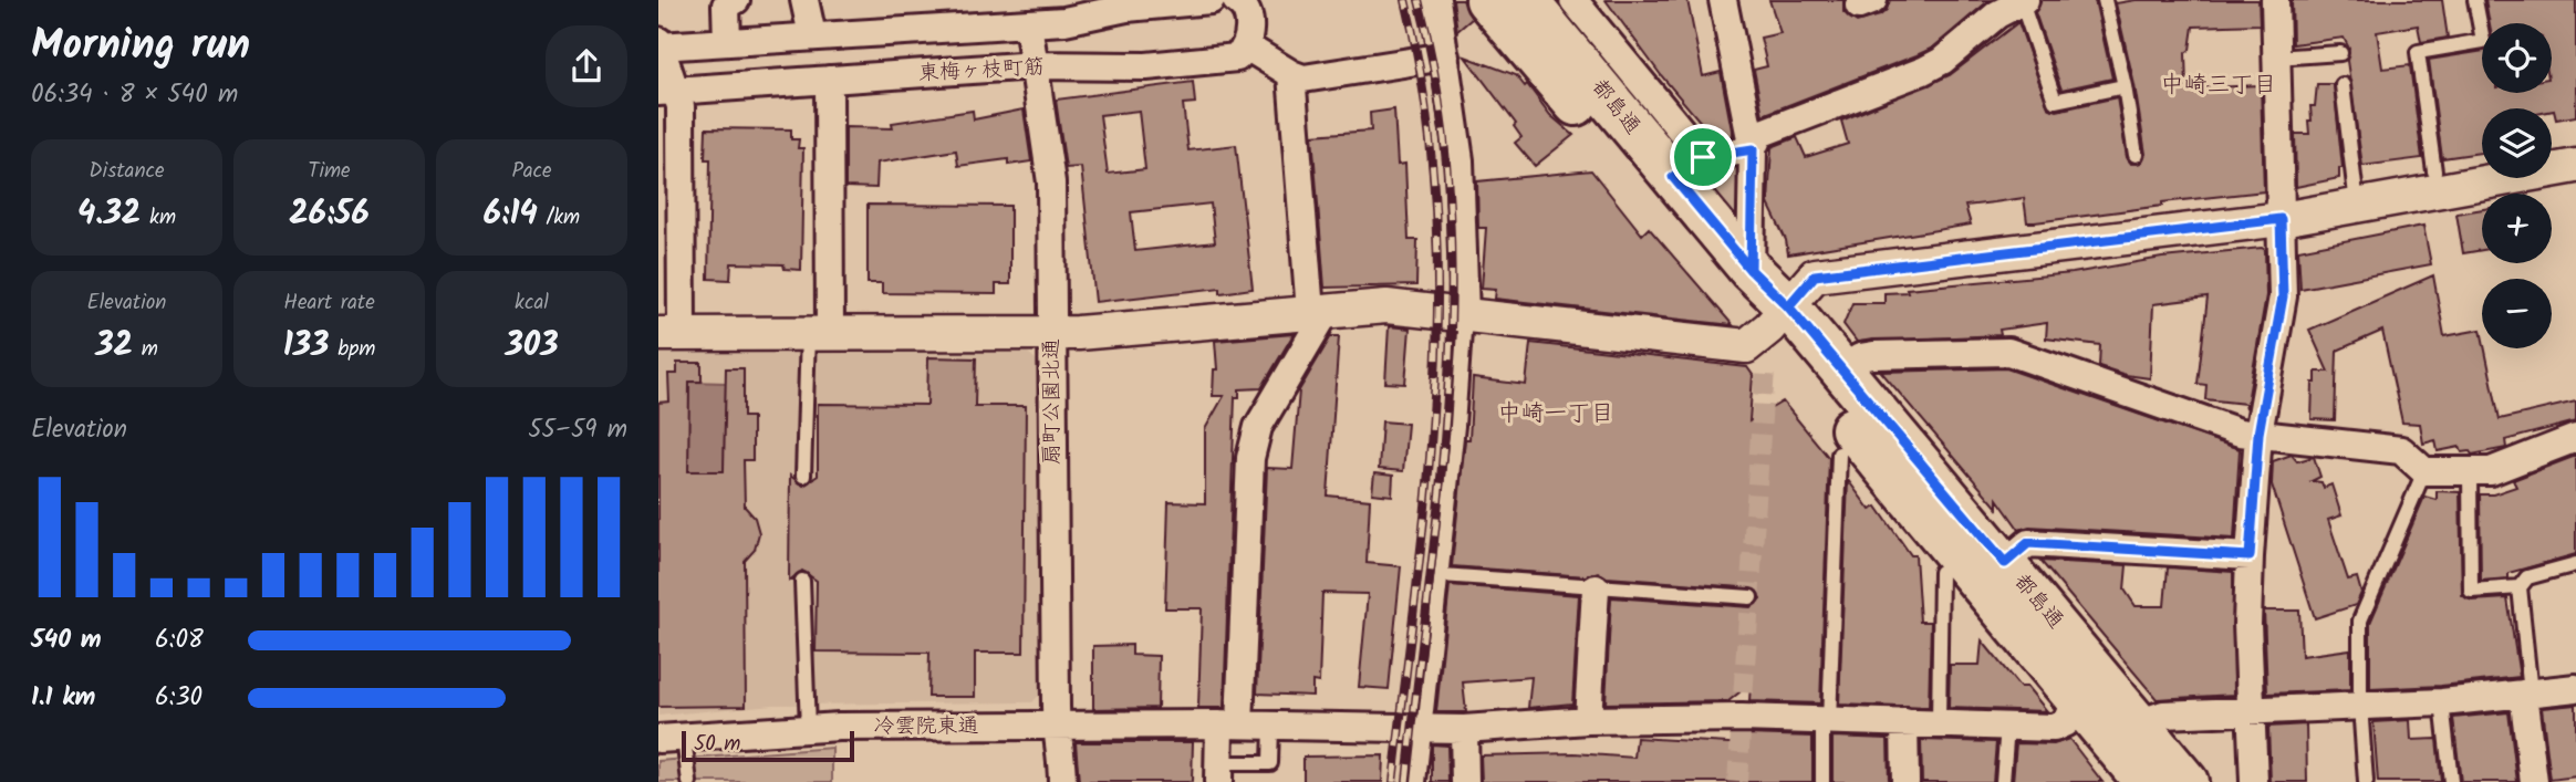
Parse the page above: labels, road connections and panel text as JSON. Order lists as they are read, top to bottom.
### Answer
{
  "streets": {
    "main road": ["都島通"],
    "street": ["東梅ヶ枝町筋", "扇町公園北通", "冷雲院東通"]
  },
  "crossings": [
    ["東梅ヶ枝町筋", "扇町公園北通"],
    ["都島通", "冷雲院東通"],
    ["扇町公園北通", "冷雲院東通"]
  ],
  "districts": ["中崎三丁目", "中崎一丁目"],
  "scale_bar": "50 m",
  "page": {
    "heading": ["Morning run", "06:34 · 8 × 540 m"],
    "map_buttons": ["+", "−"],
    "stats": [
      ["Distance", "4.32 km"],
      ["Time", "26:56"],
      ["Pace", "6:14 /km"],
      ["Elevation", "32 m"],
      ["Heart rate", "133 bpm"],
      ["kcal", "303"]
    ],
    "chart": ["Elevation", "55–59 m"],
    "list": [
      {
        "name": "540 m",
        "note": "6:08"
      },
      {
        "name": "1.1 km",
        "note": "6:30"
      }
    ],
    "scale": "50 m"
  }
}
